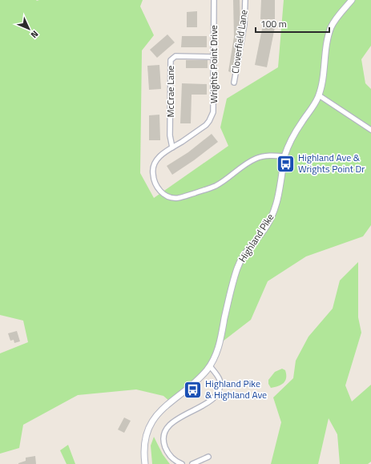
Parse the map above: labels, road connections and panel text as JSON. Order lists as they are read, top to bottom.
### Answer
{
  "streets": {
    "street": [
      "Cloverfield Lane",
      "Wrights Point Drive",
      "McCrae Lane",
      "Highland Pike"
    ]
  },
  "crossings": [
    ["Wrights Point Drive", "McCrae Lane"],
    ["Wrights Point Drive", "Highland Pike"]
  ],
  "places": {
    "bus stop": ["Highland Ave & Wrights Point Dr", "Highland Pike & Highland Ave"]
  },
  "scale_bar": "100 m",
  "north": "bottom right"
}
